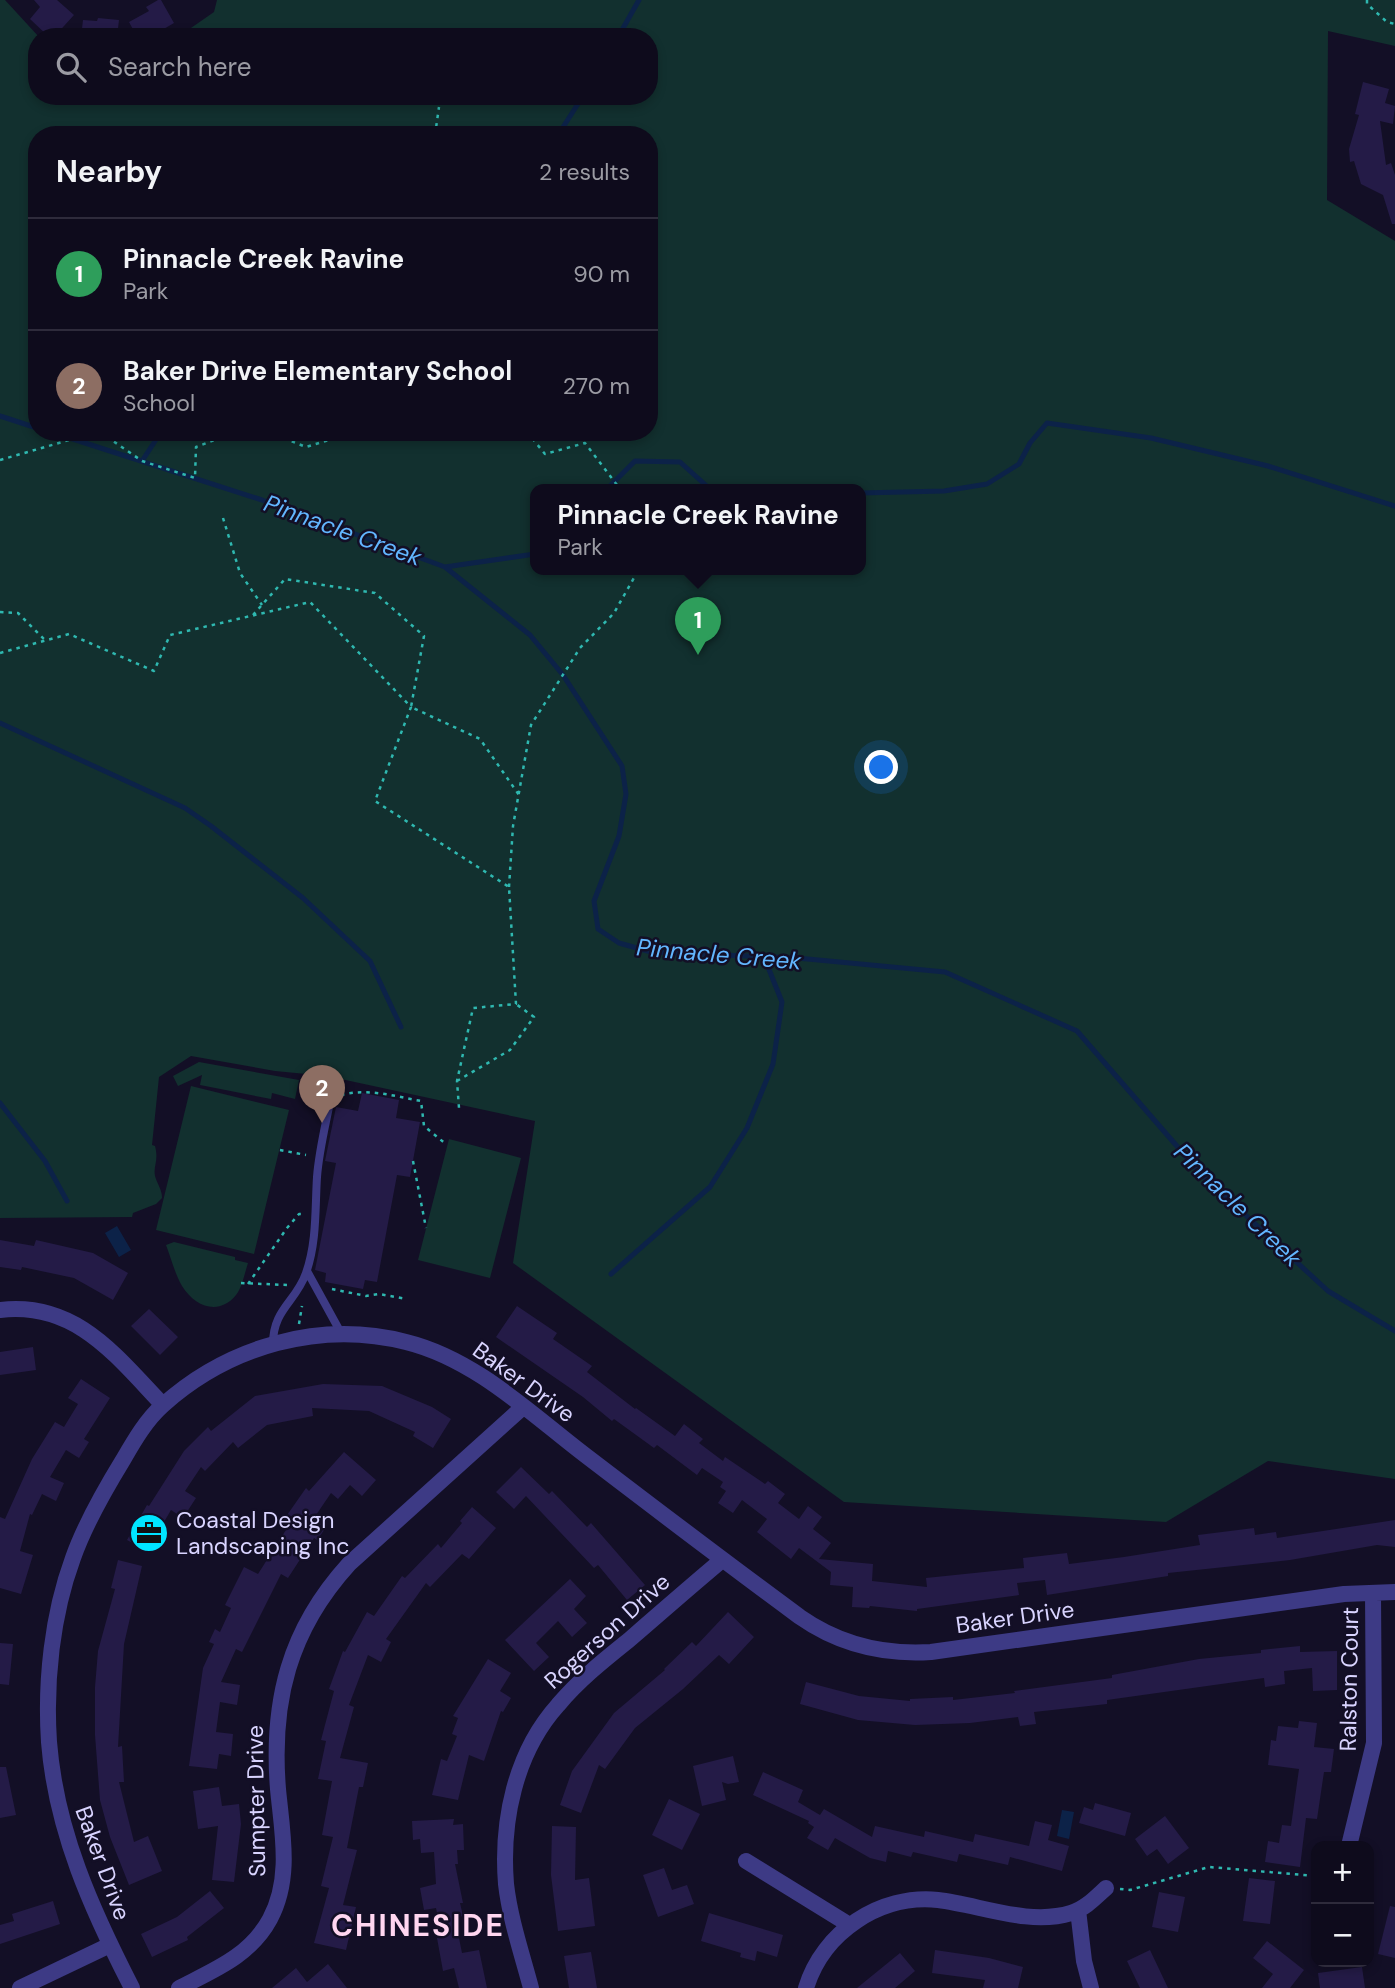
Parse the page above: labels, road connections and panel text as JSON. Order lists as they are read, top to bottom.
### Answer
{
  "streets": {
    "street": [
      "Baker Drive",
      "Rogerson Drive",
      "Ralston Court",
      "Sumpter Drive"
    ]
  },
  "crossings": [
    ["Baker Drive", "Rogerson Drive"],
    ["Baker Drive", "Ralston Court"],
    ["Baker Drive", "Sumpter Drive"]
  ],
  "districts": ["CHINESIDE"],
  "water": ["Pinnacle Creek"],
  "places": {
    "office": ["Coastal Design Landscaping Inc"]
  },
  "page": {
    "search": "Search here",
    "heading": ["Nearby", "2 results"],
    "list": [
      {
        "mark": "1",
        "name": "Pinnacle Creek Ravine",
        "note": "Park",
        "value": "90 m"
      },
      {
        "mark": "2",
        "name": "Baker Drive Elementary School",
        "note": "School",
        "value": "270 m"
      }
    ],
    "popup": ["Pinnacle Creek Ravine", "Park"],
    "pins": ["1", "2"],
    "map_buttons": ["+", "−"]
  }
}
